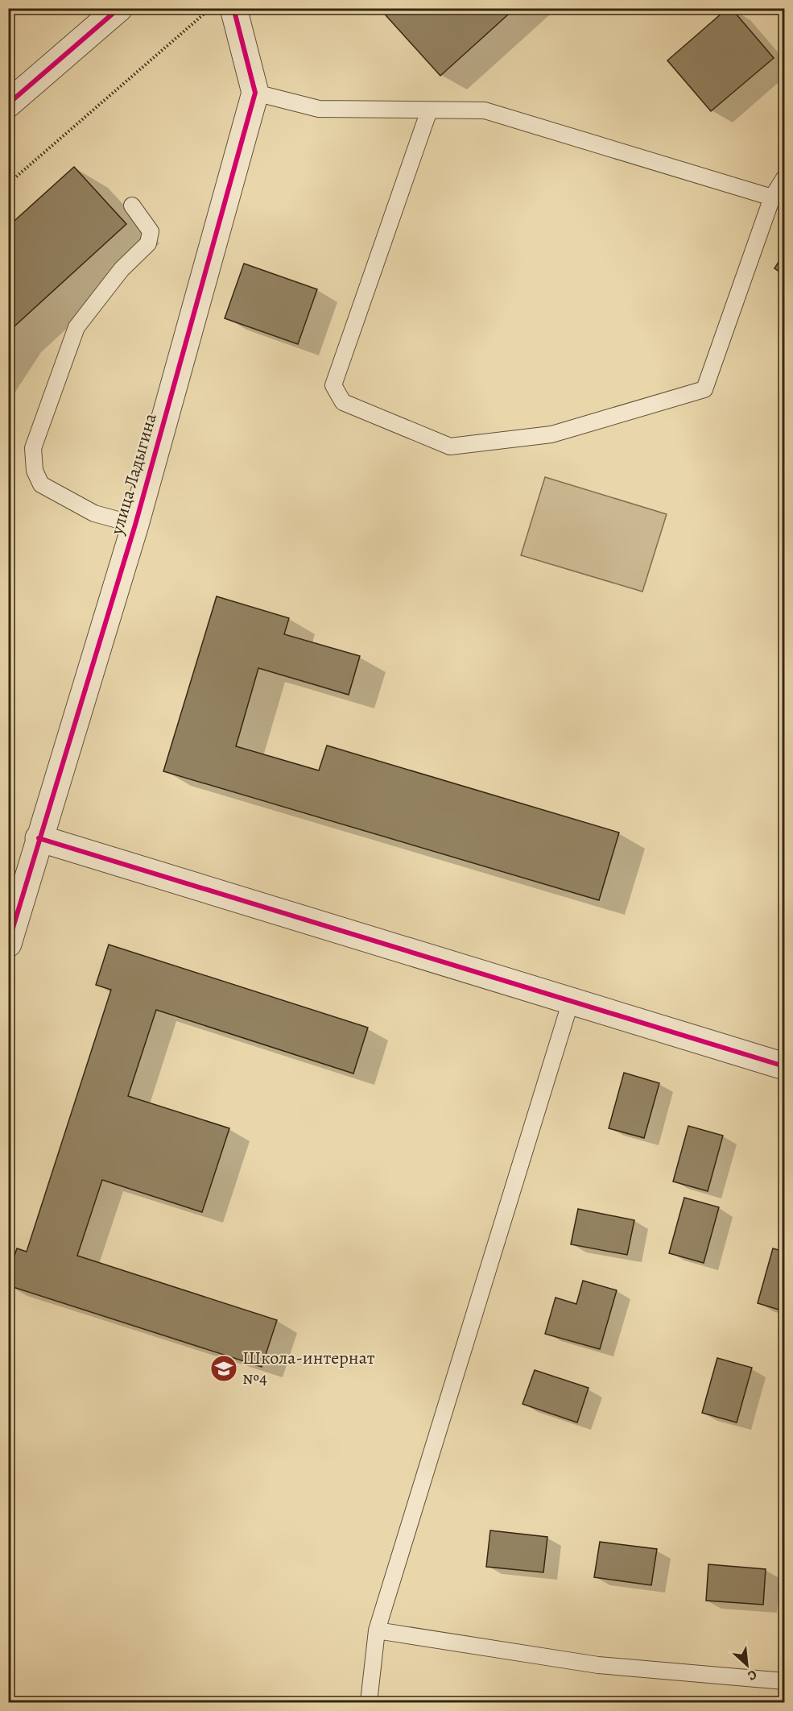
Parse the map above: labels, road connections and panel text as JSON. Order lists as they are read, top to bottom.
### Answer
{
  "streets": {
    "street": ["улица Ладыгина"]
  },
  "places": {
    "school or university": ["Школа-интернат №4"]
  },
  "north": "bottom right"
}
